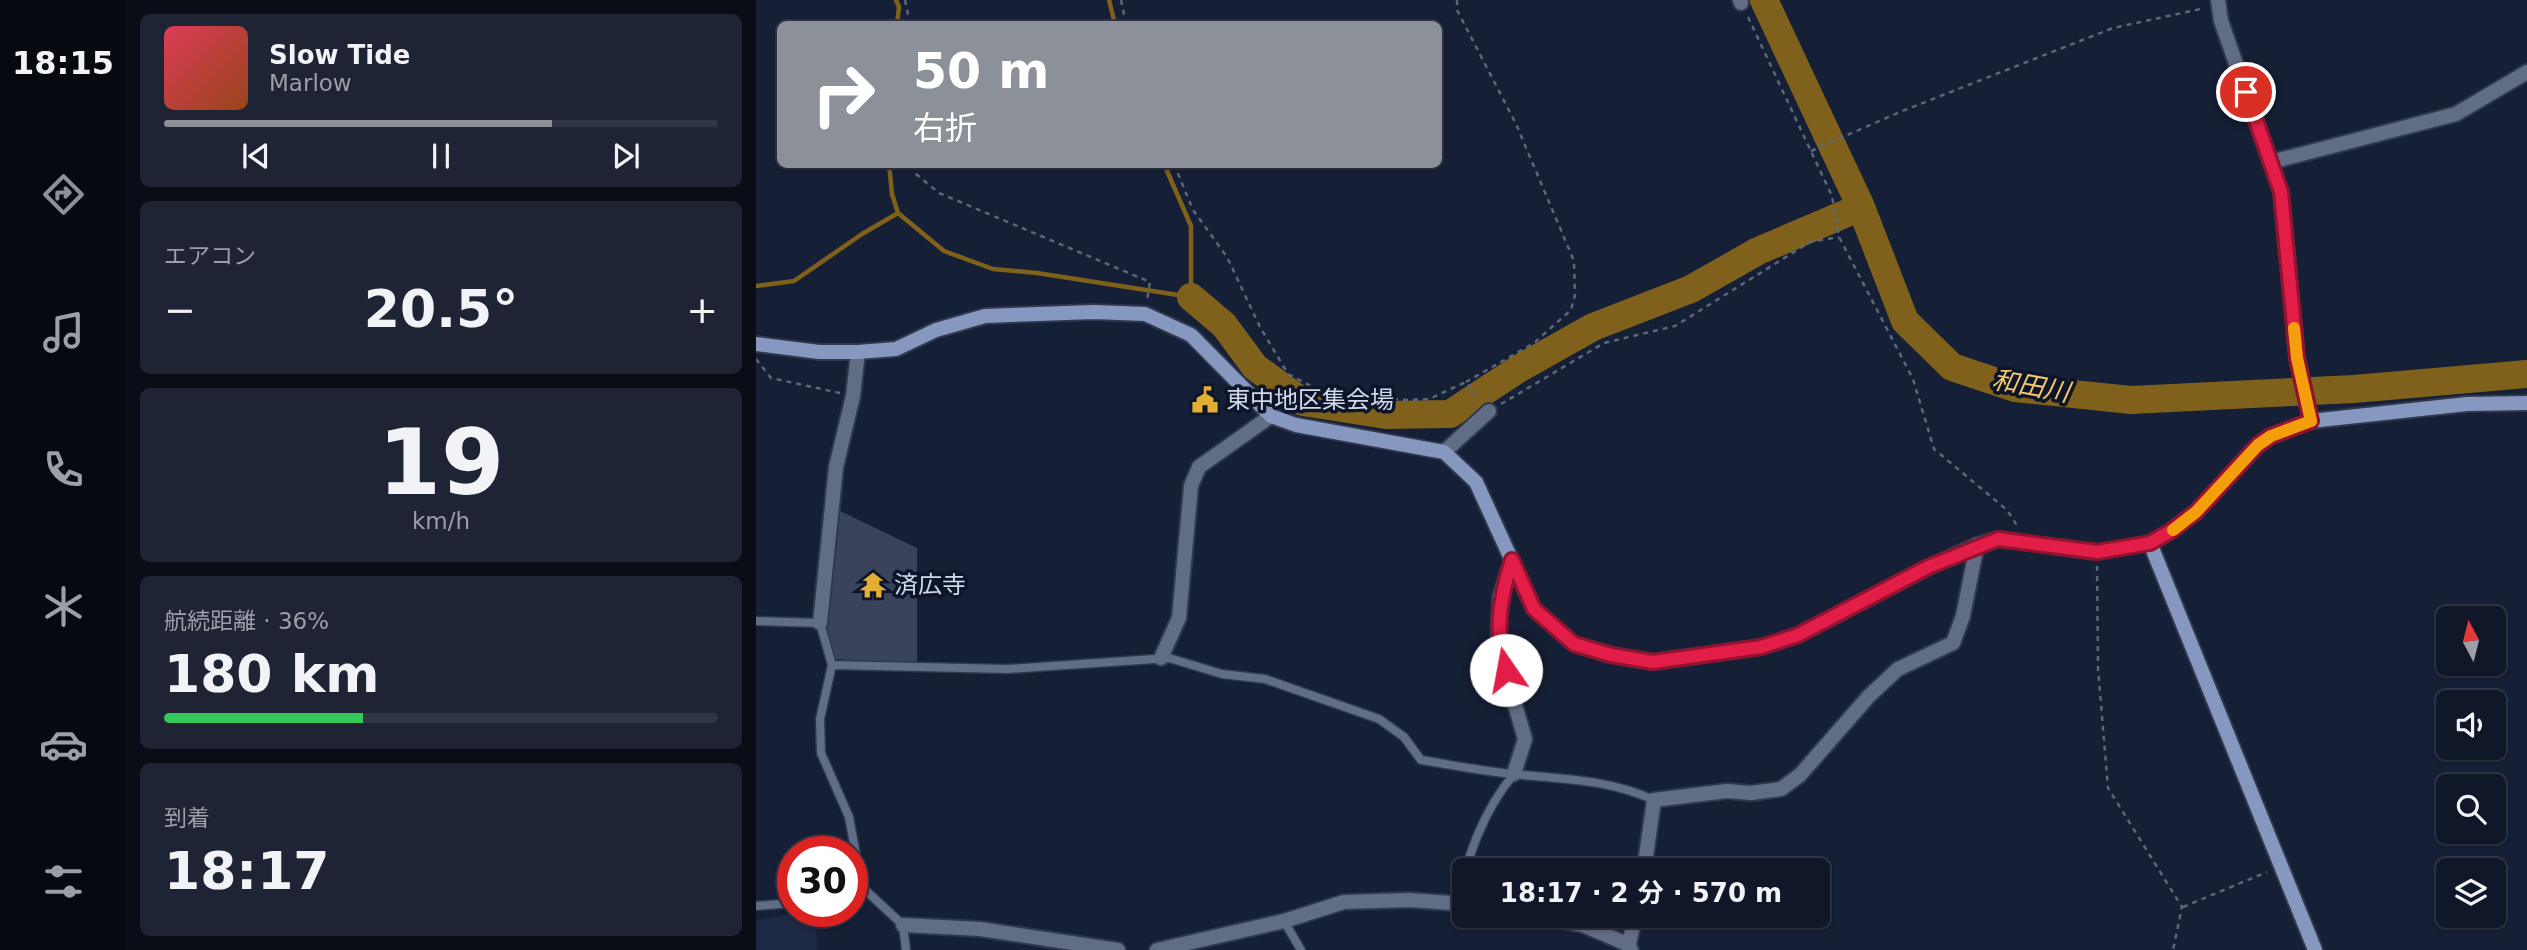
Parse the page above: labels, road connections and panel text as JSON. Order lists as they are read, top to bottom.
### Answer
{
  "water": ["和田川"],
  "places": {
    "public building": ["東中地区集会場"],
    "temple": ["済広寺"]
  },
  "north": "top",
  "page": {
    "tabs": "18:15",
    "turn": ["50 m", "右折"],
    "song": ["Slow Tide", "Marlow"],
    "tile": [
      "エアコン",
      ["19", "km/h"],
      ["航続距離 · 36%", "180 km"],
      ["到着", "18:17"]
    ],
    "heat": ["−", "20.5°", "+"],
    "limit": "30",
    "trip": "18:17 · 2 分 · 570 m"
  }
}
